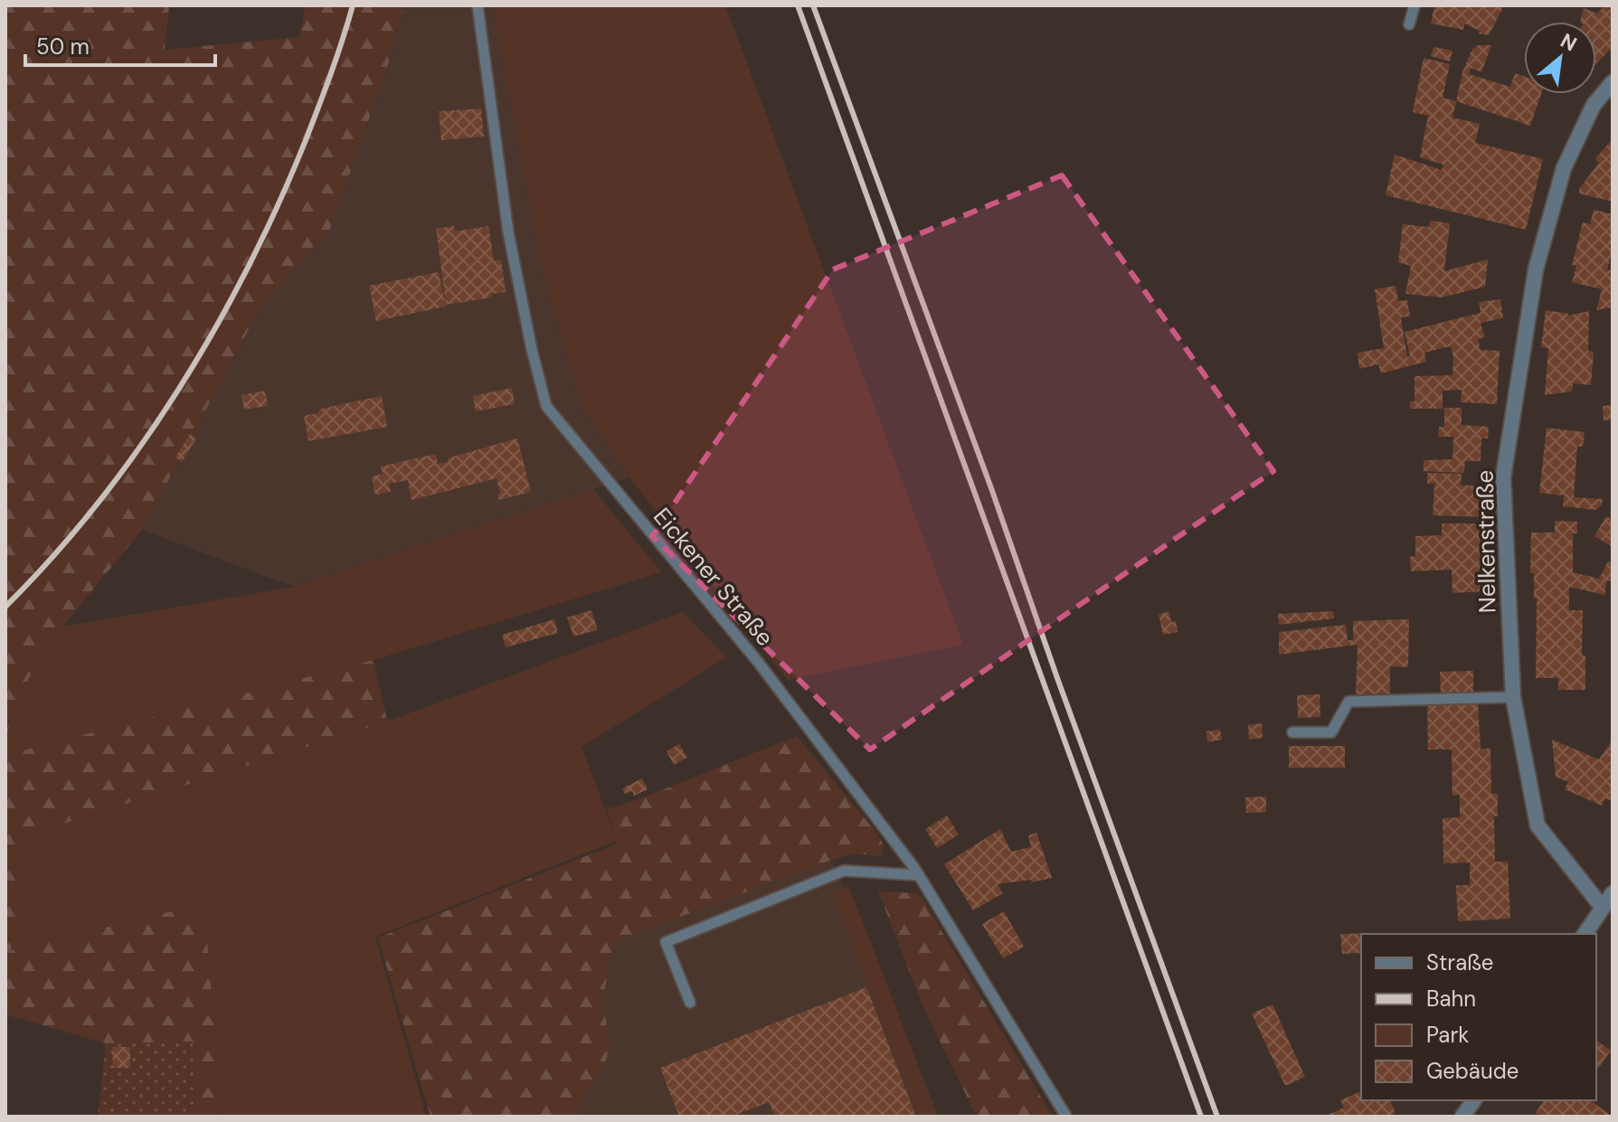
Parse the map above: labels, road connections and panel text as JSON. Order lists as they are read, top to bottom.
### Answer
{
  "streets": {
    "street": ["Nelkenstraße"],
    "lane": ["Eickener Straße"]
  },
  "legend": [
    "Straße",
    "Bahn",
    "Park",
    "Gebäude"
  ],
  "scale_bar": "50 m",
  "north": "top right"
}
